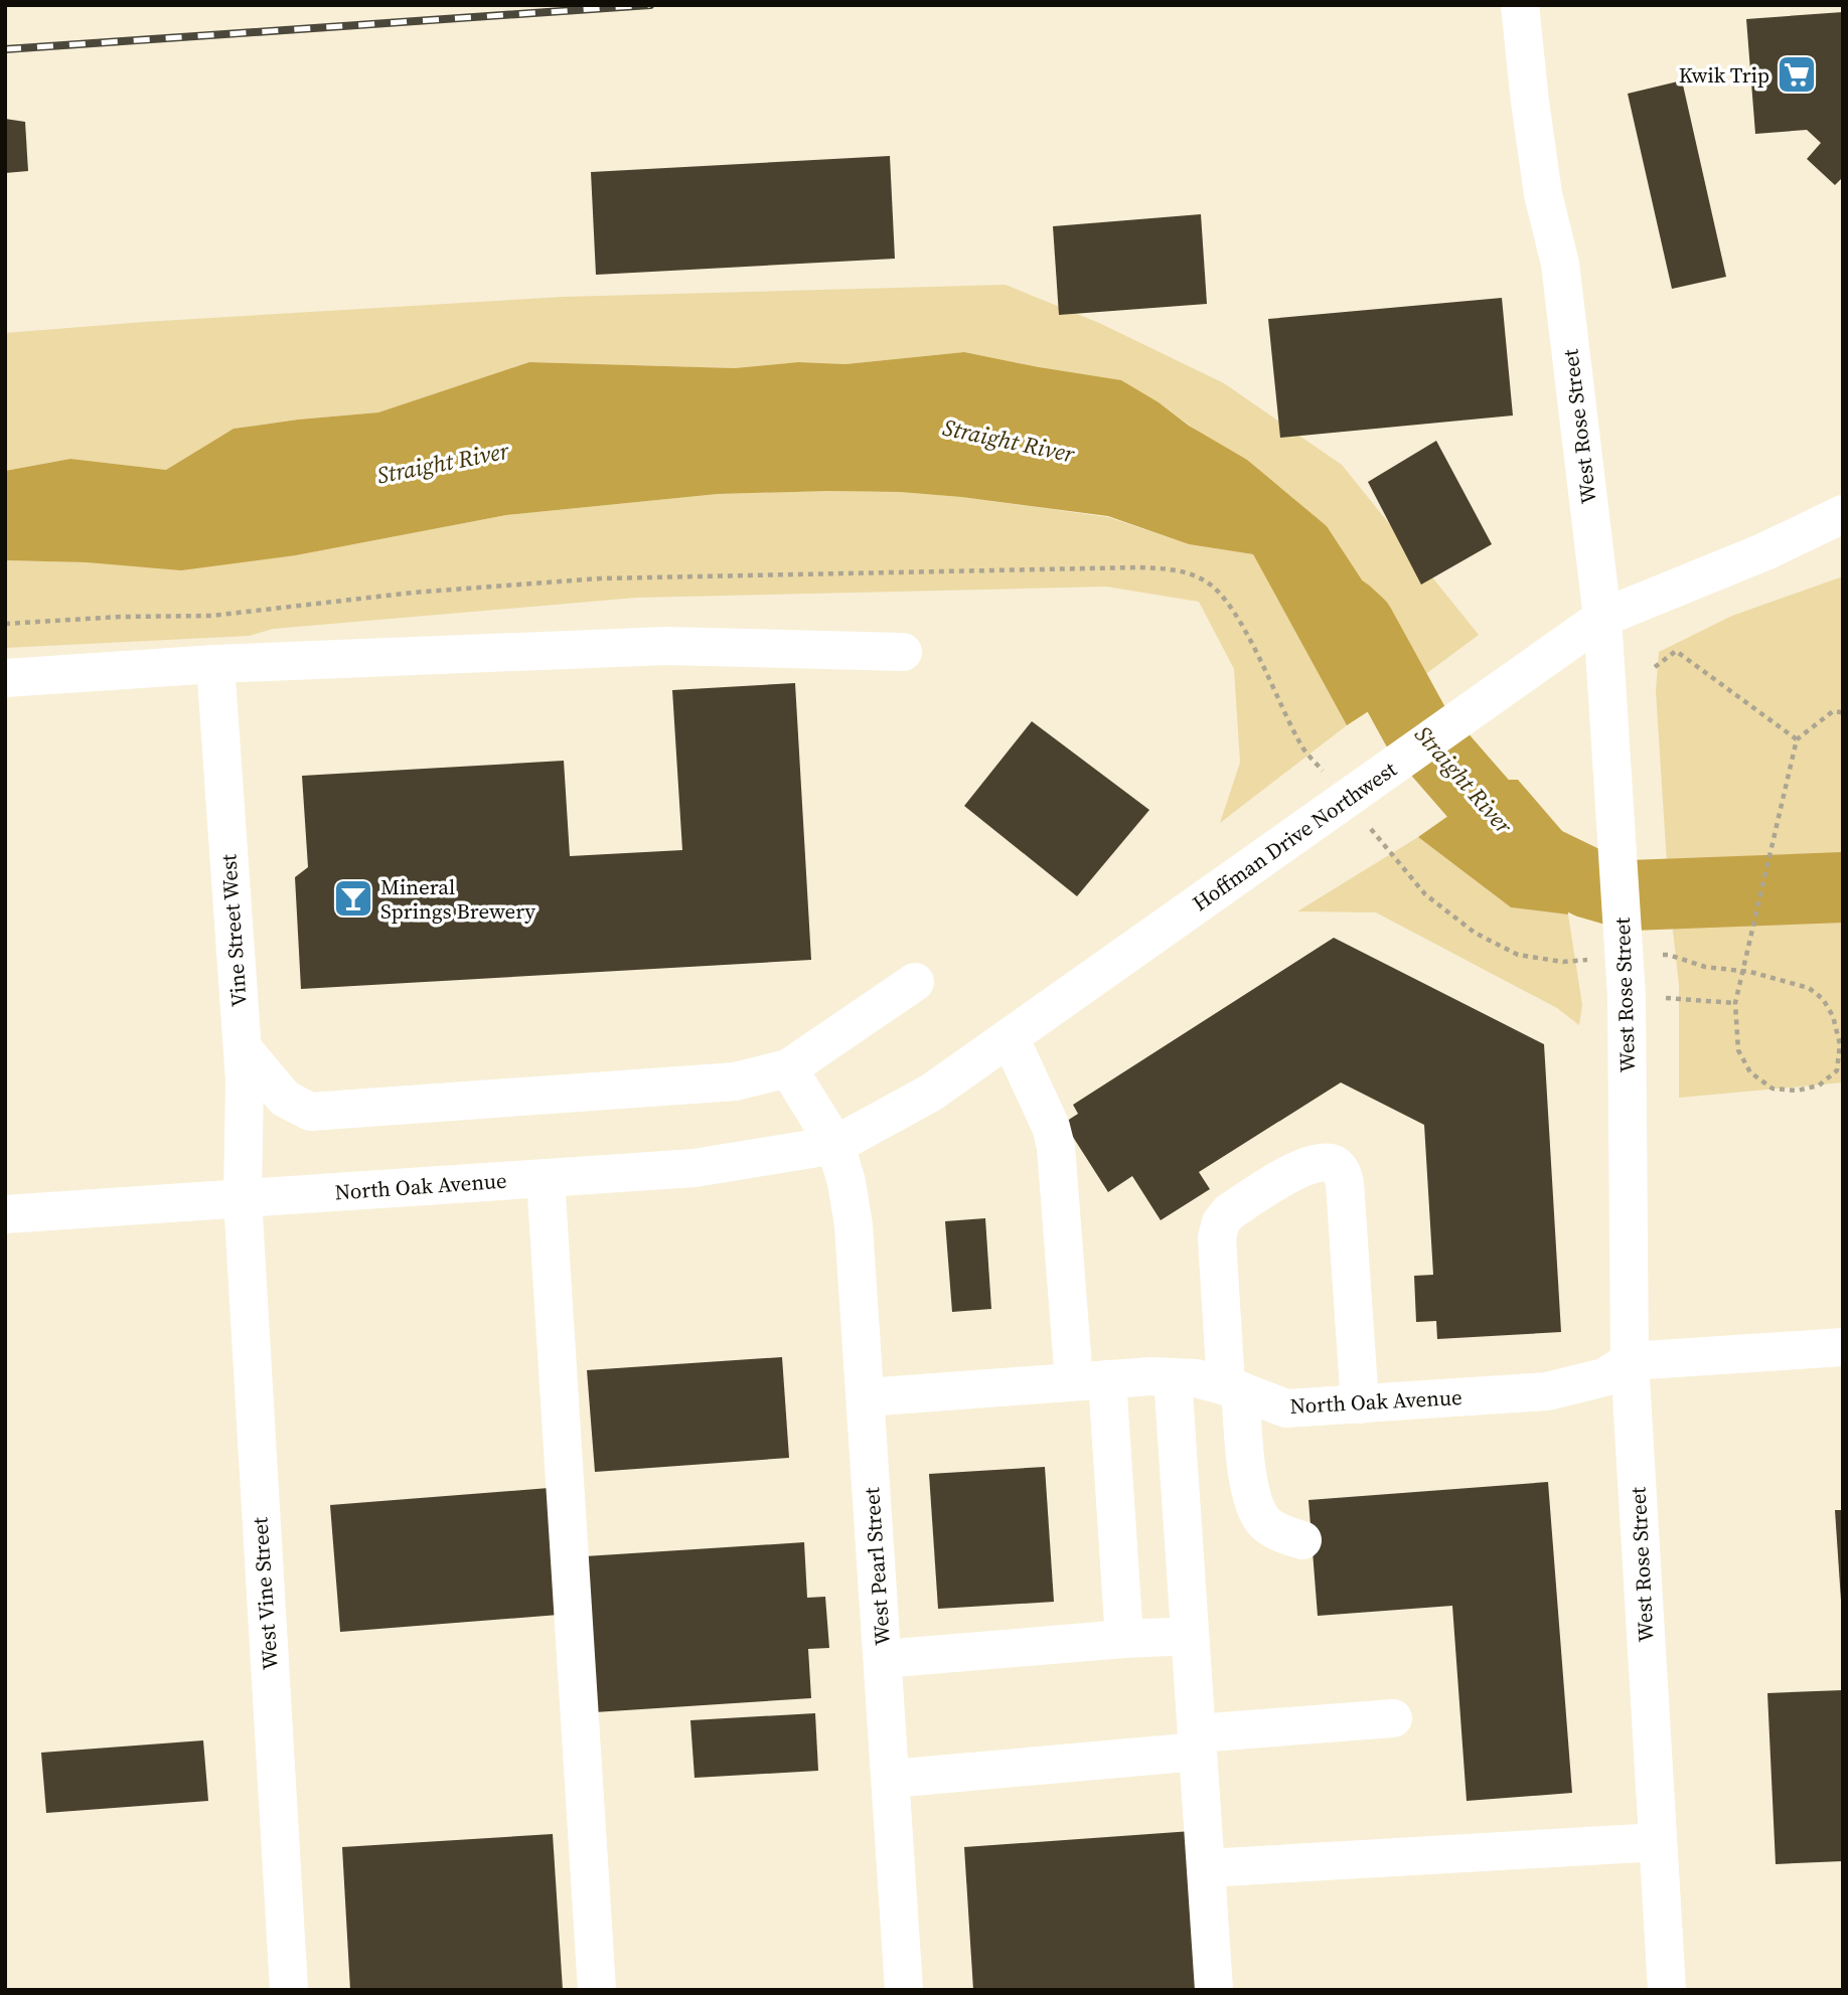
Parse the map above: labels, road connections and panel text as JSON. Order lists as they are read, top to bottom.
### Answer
{
  "streets": {
    "street": [
      "West Rose Street",
      "Hoffman Drive Northwest",
      "Vine Street West",
      "North Oak Avenue",
      "West Pearl Street",
      "West Vine Street"
    ]
  },
  "crossings": [
    ["West Rose Street", "Hoffman Drive Northwest"],
    ["West Rose Street", "North Oak Avenue"],
    ["Hoffman Drive Northwest", "North Oak Avenue"],
    ["Hoffman Drive Northwest", "West Pearl Street"],
    ["Vine Street West", "North Oak Avenue"],
    ["Vine Street West", "West Vine Street"],
    ["North Oak Avenue", "West Pearl Street"],
    ["North Oak Avenue", "West Vine Street"]
  ],
  "water": ["Straight River"],
  "places": {
    "supermarket": ["Kwik Trip"],
    "bar": ["Mineral Springs Brewery"]
  }
}
